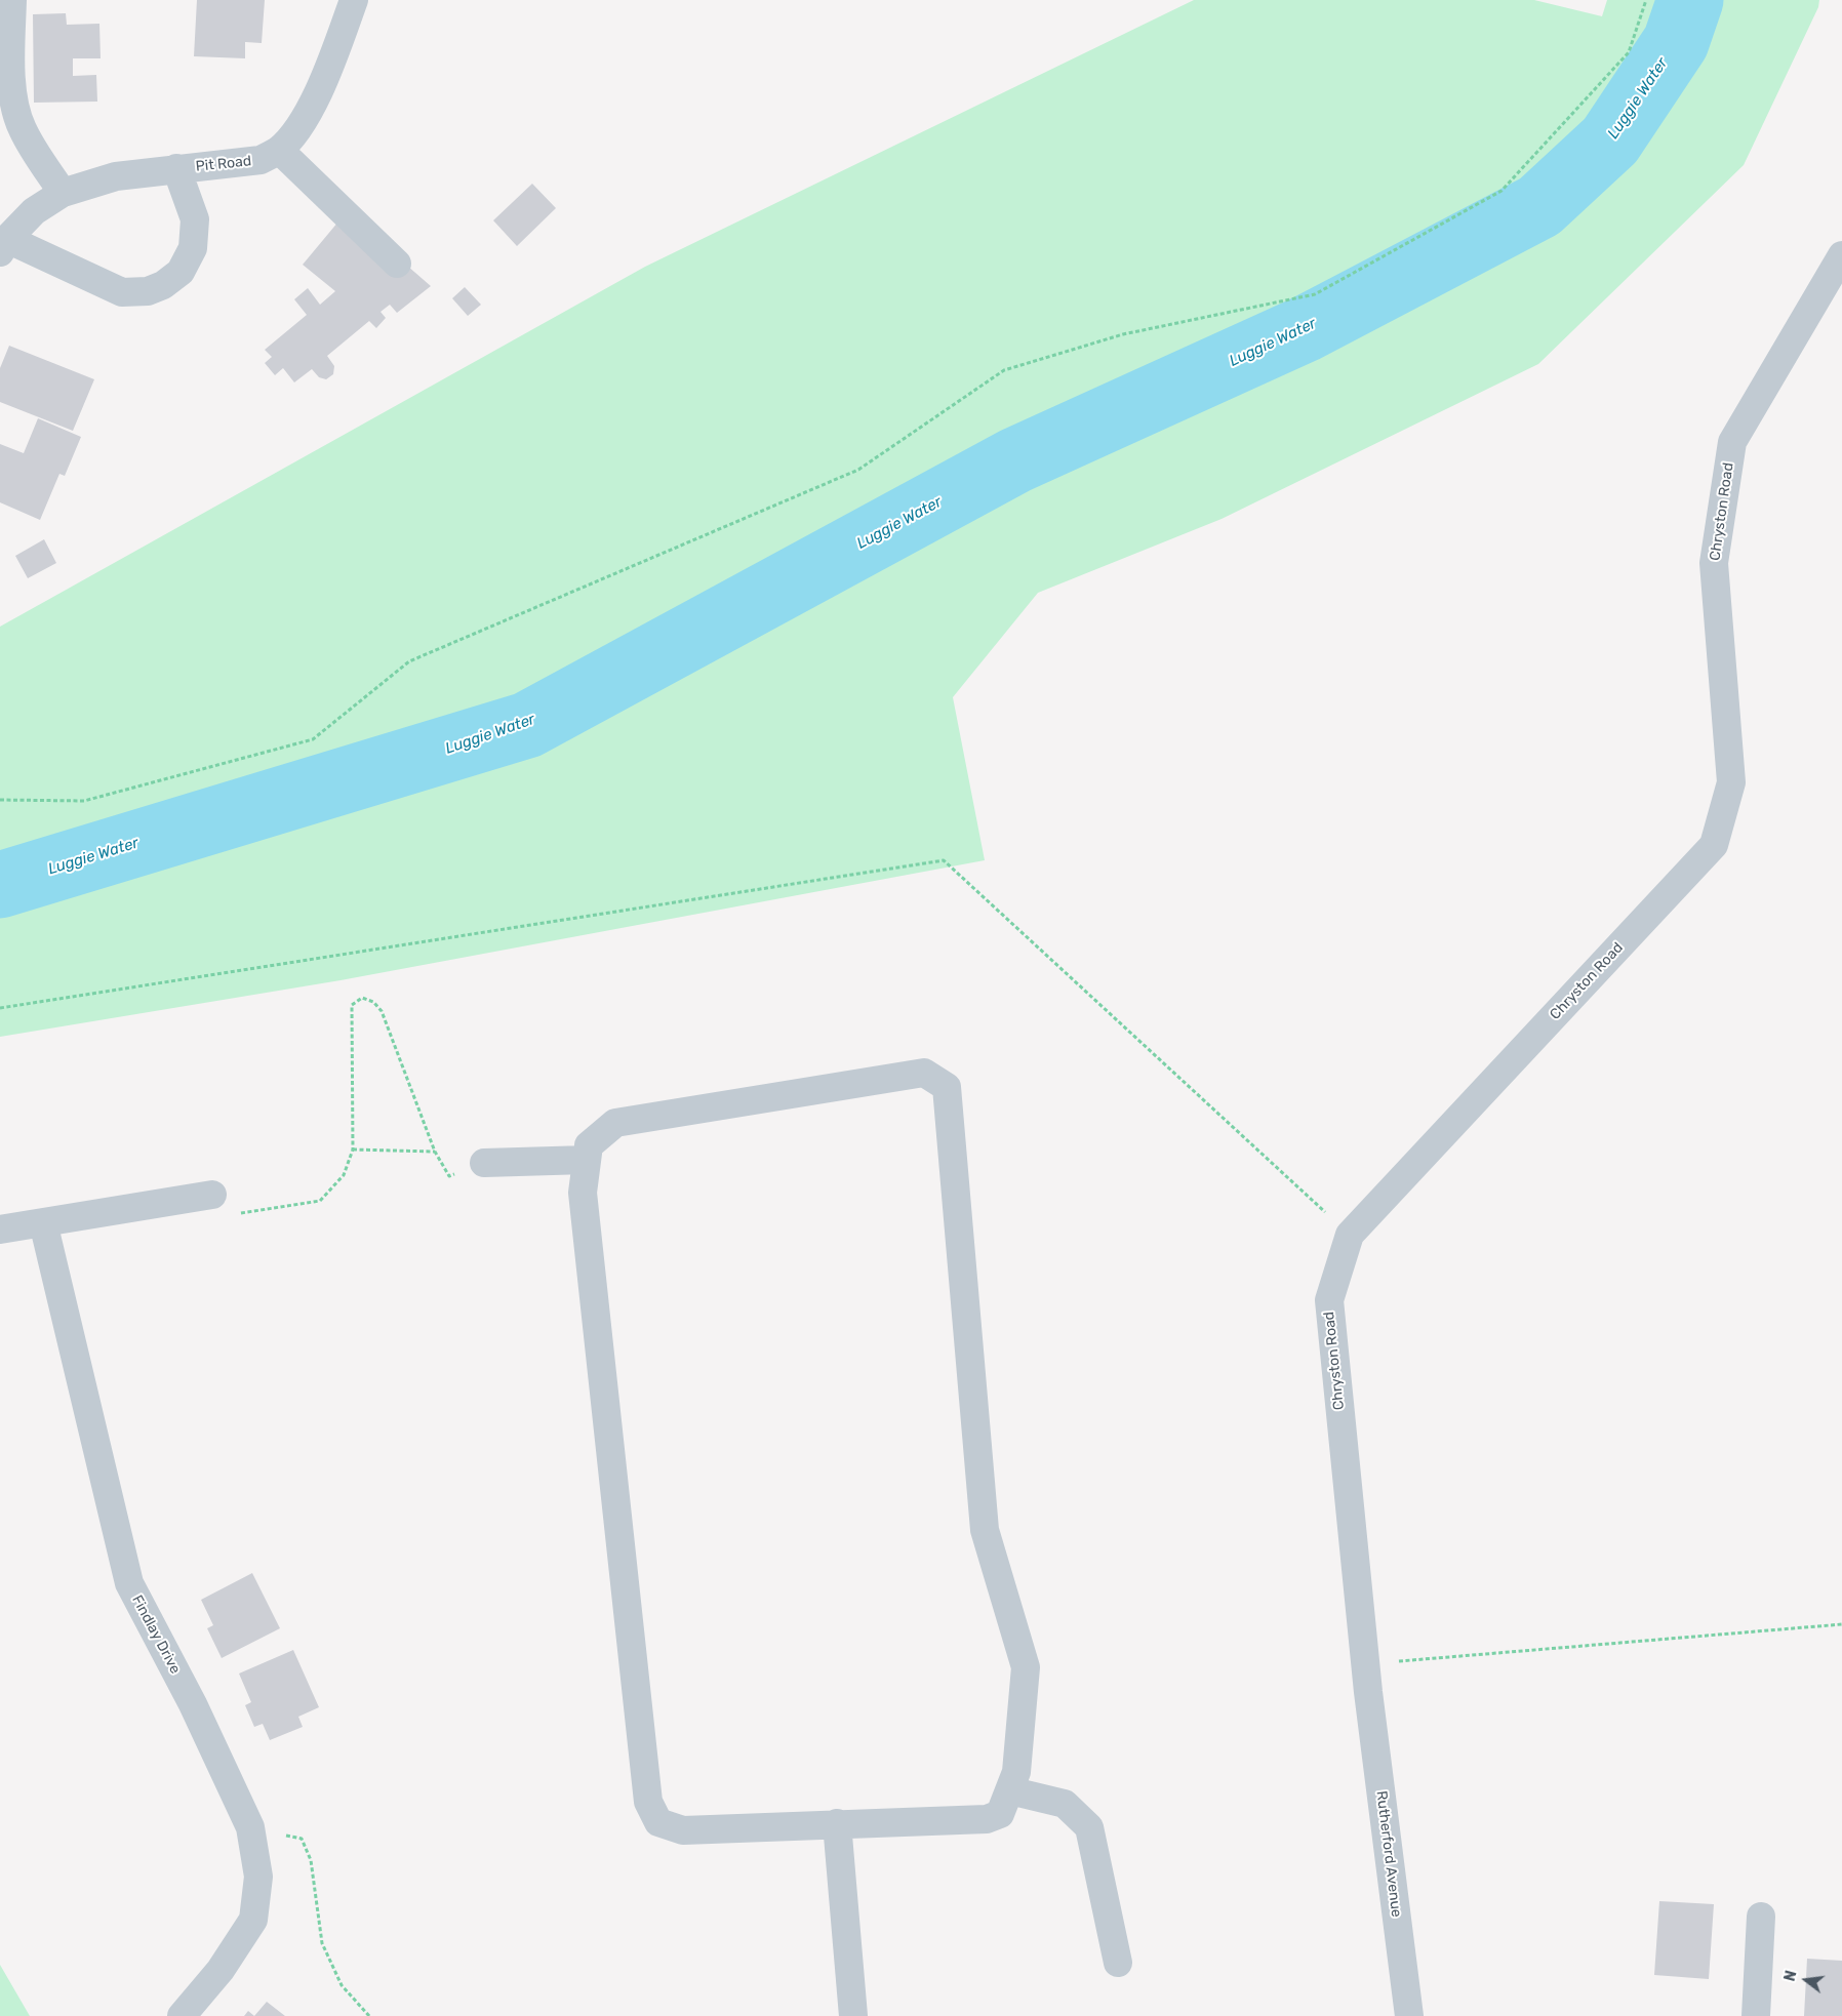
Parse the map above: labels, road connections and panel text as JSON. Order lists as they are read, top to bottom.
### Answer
{
  "streets": {
    "street": [
      "Pit Road",
      "Chryston Road",
      "Findlay Drive",
      "Rutherford Avenue"
    ]
  },
  "crossings": [
    ["Chryston Road", "Rutherford Avenue"]
  ],
  "water": ["Luggie Water"],
  "north": "left"
}
